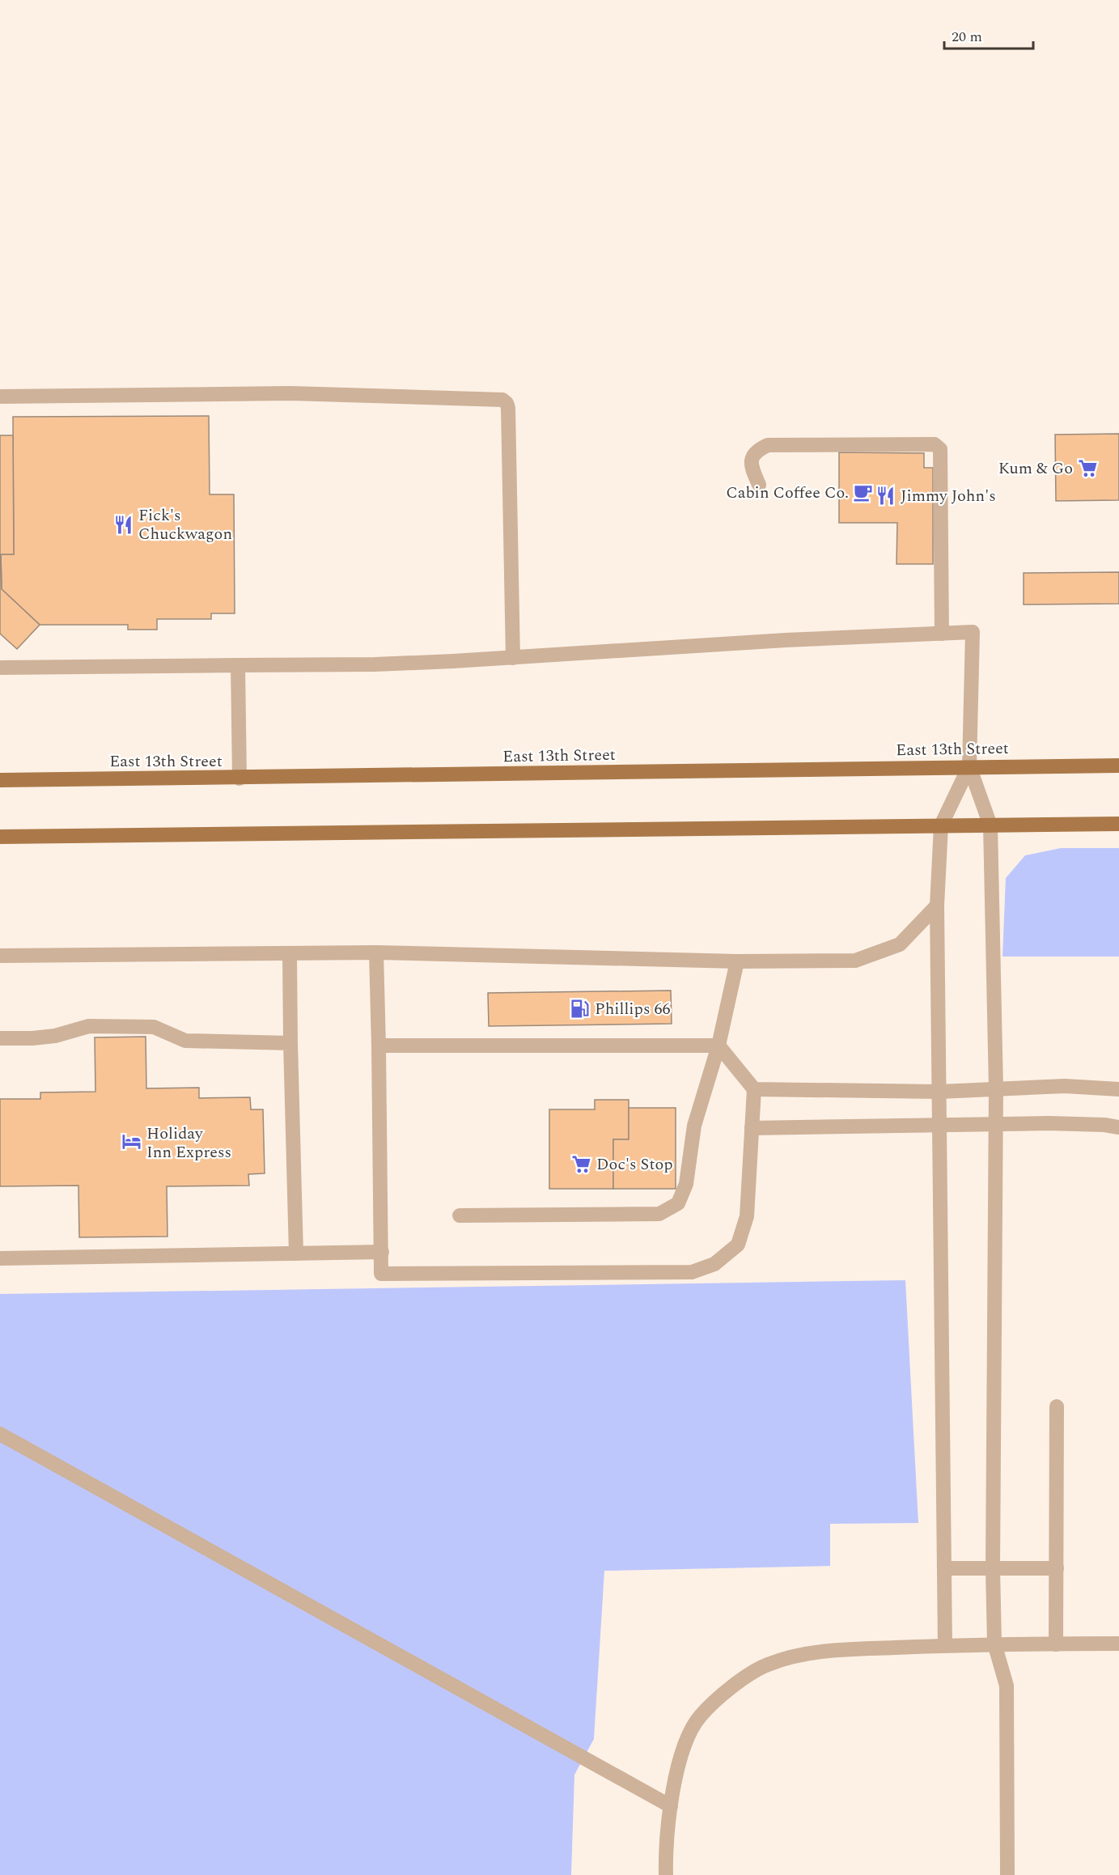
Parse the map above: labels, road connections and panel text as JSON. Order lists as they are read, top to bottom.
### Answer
{
  "streets": {
    "main road": ["East 13th Street"]
  },
  "places": {
    "supermarket": ["Kum & Go", "Doc's Stop"],
    "cafe": ["Cabin Coffee Co."],
    "restaurant": ["Jimmy John's", "Fick's Chuckwagon"],
    "fuel station": ["Phillips 66"],
    "hotel": ["Holiday Inn Express"]
  },
  "scale_bar": "20 m"
}
